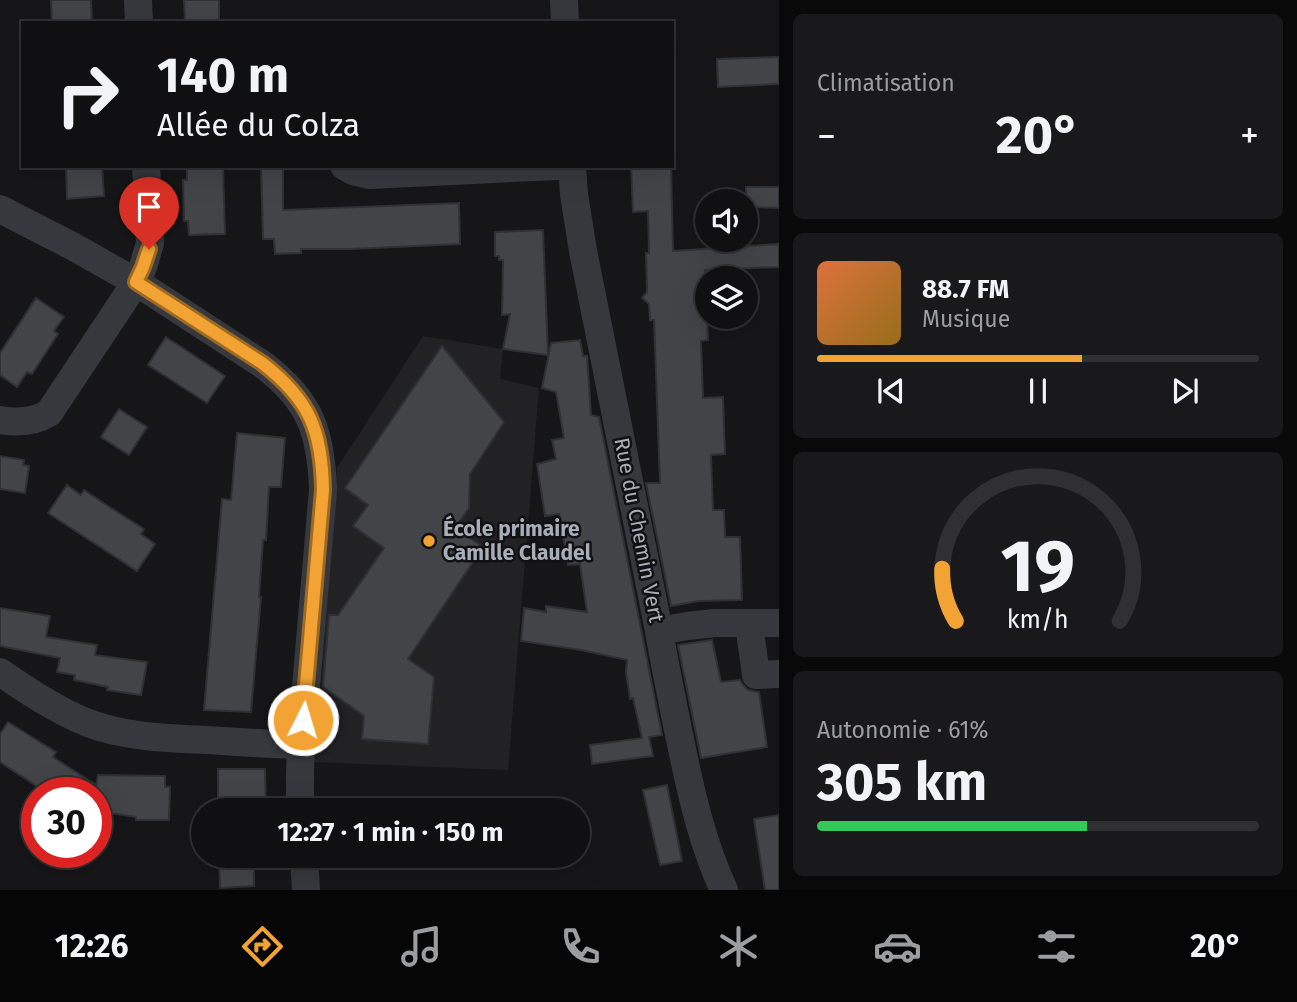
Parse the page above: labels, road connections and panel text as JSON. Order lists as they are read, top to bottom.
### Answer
{
  "streets": {
    "street": ["Rue du Chemin Vert"]
  },
  "places": ["École primaire Camille Claudel"],
  "page": {
    "tile": [
      "Climatisation",
      ["Autonomie · 61%", "305 km"]
    ],
    "turn": ["140 m", "Allée du Colza"],
    "heat": ["−", "20°", "+"],
    "song": ["88.7 FM", "Musique"],
    "limit": "30",
    "trip": "12:27 · 1 min · 150 m",
    "tabs": ["12:26", "20°"],
    "gauge": ["19", "km/h"]
  }
}
